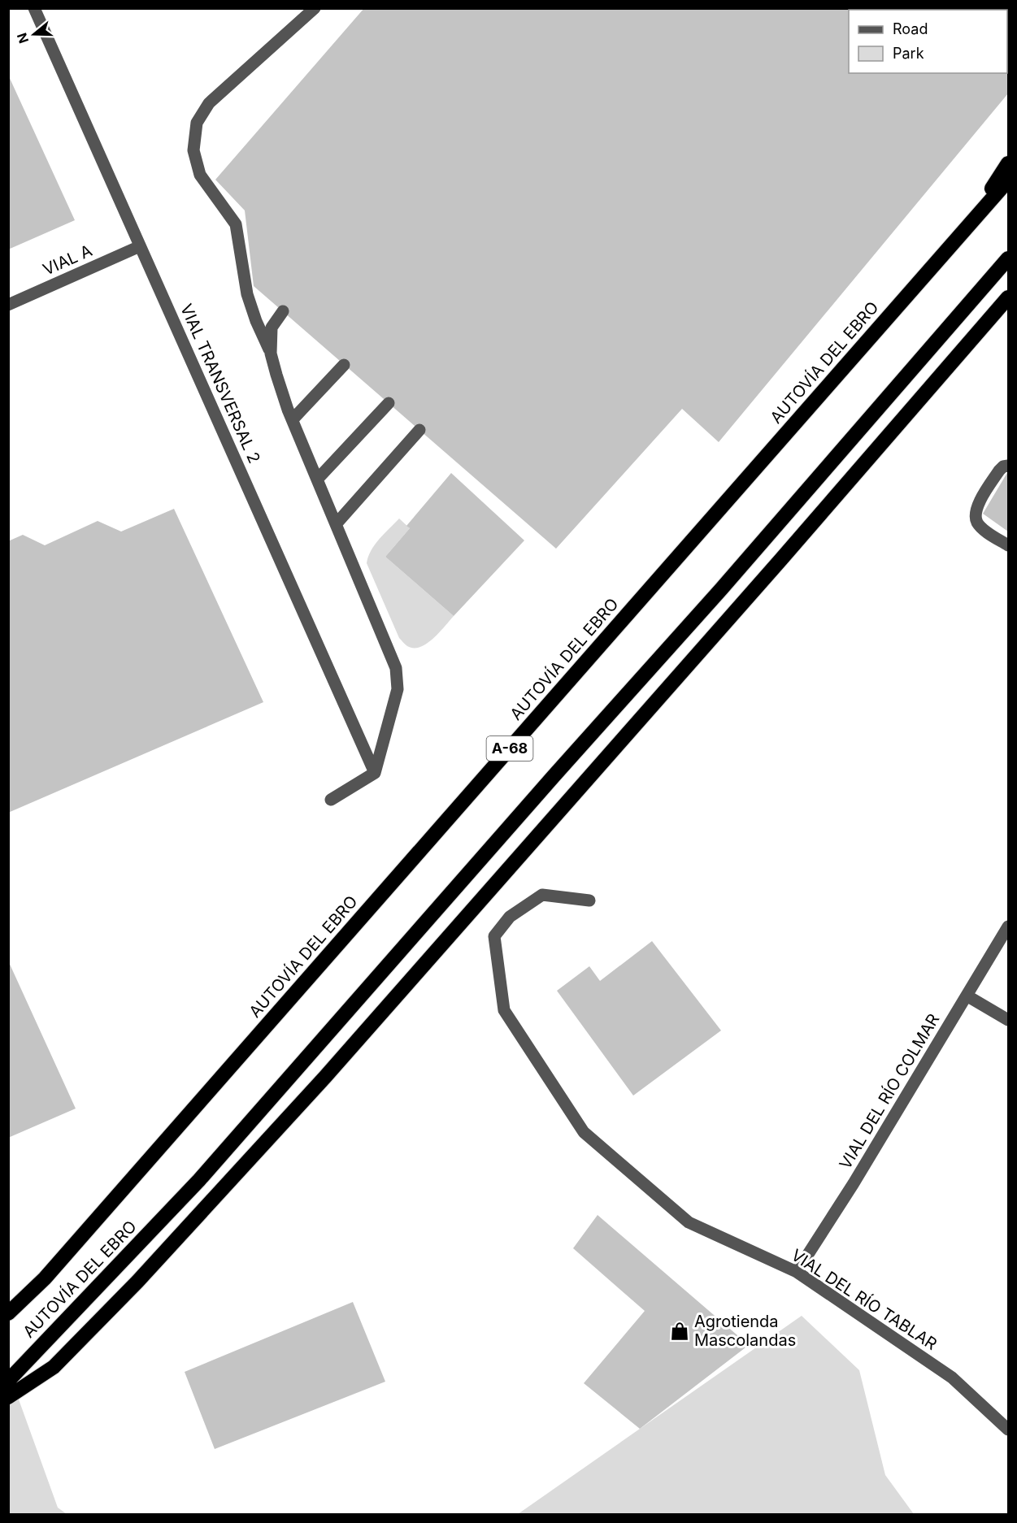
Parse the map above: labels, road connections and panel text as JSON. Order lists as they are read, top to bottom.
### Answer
{
  "streets": {
    "highway": ["AUTOVÍA DEL EBRO", "A-68"],
    "street": [
      "VIAL A",
      "VIAL TRANSVERSAL 2",
      "VIAL DEL RÍO COLMAR",
      "VIAL DEL RÍO TABLAR"
    ]
  },
  "crossings": [
    ["VIAL A", "VIAL TRANSVERSAL 2"],
    ["VIAL DEL RÍO COLMAR", "VIAL DEL RÍO TABLAR"]
  ],
  "places": {
    "shop": ["Agrotienda Mascolandas"]
  },
  "legend": ["Road", "Park"],
  "north": "left"
}
